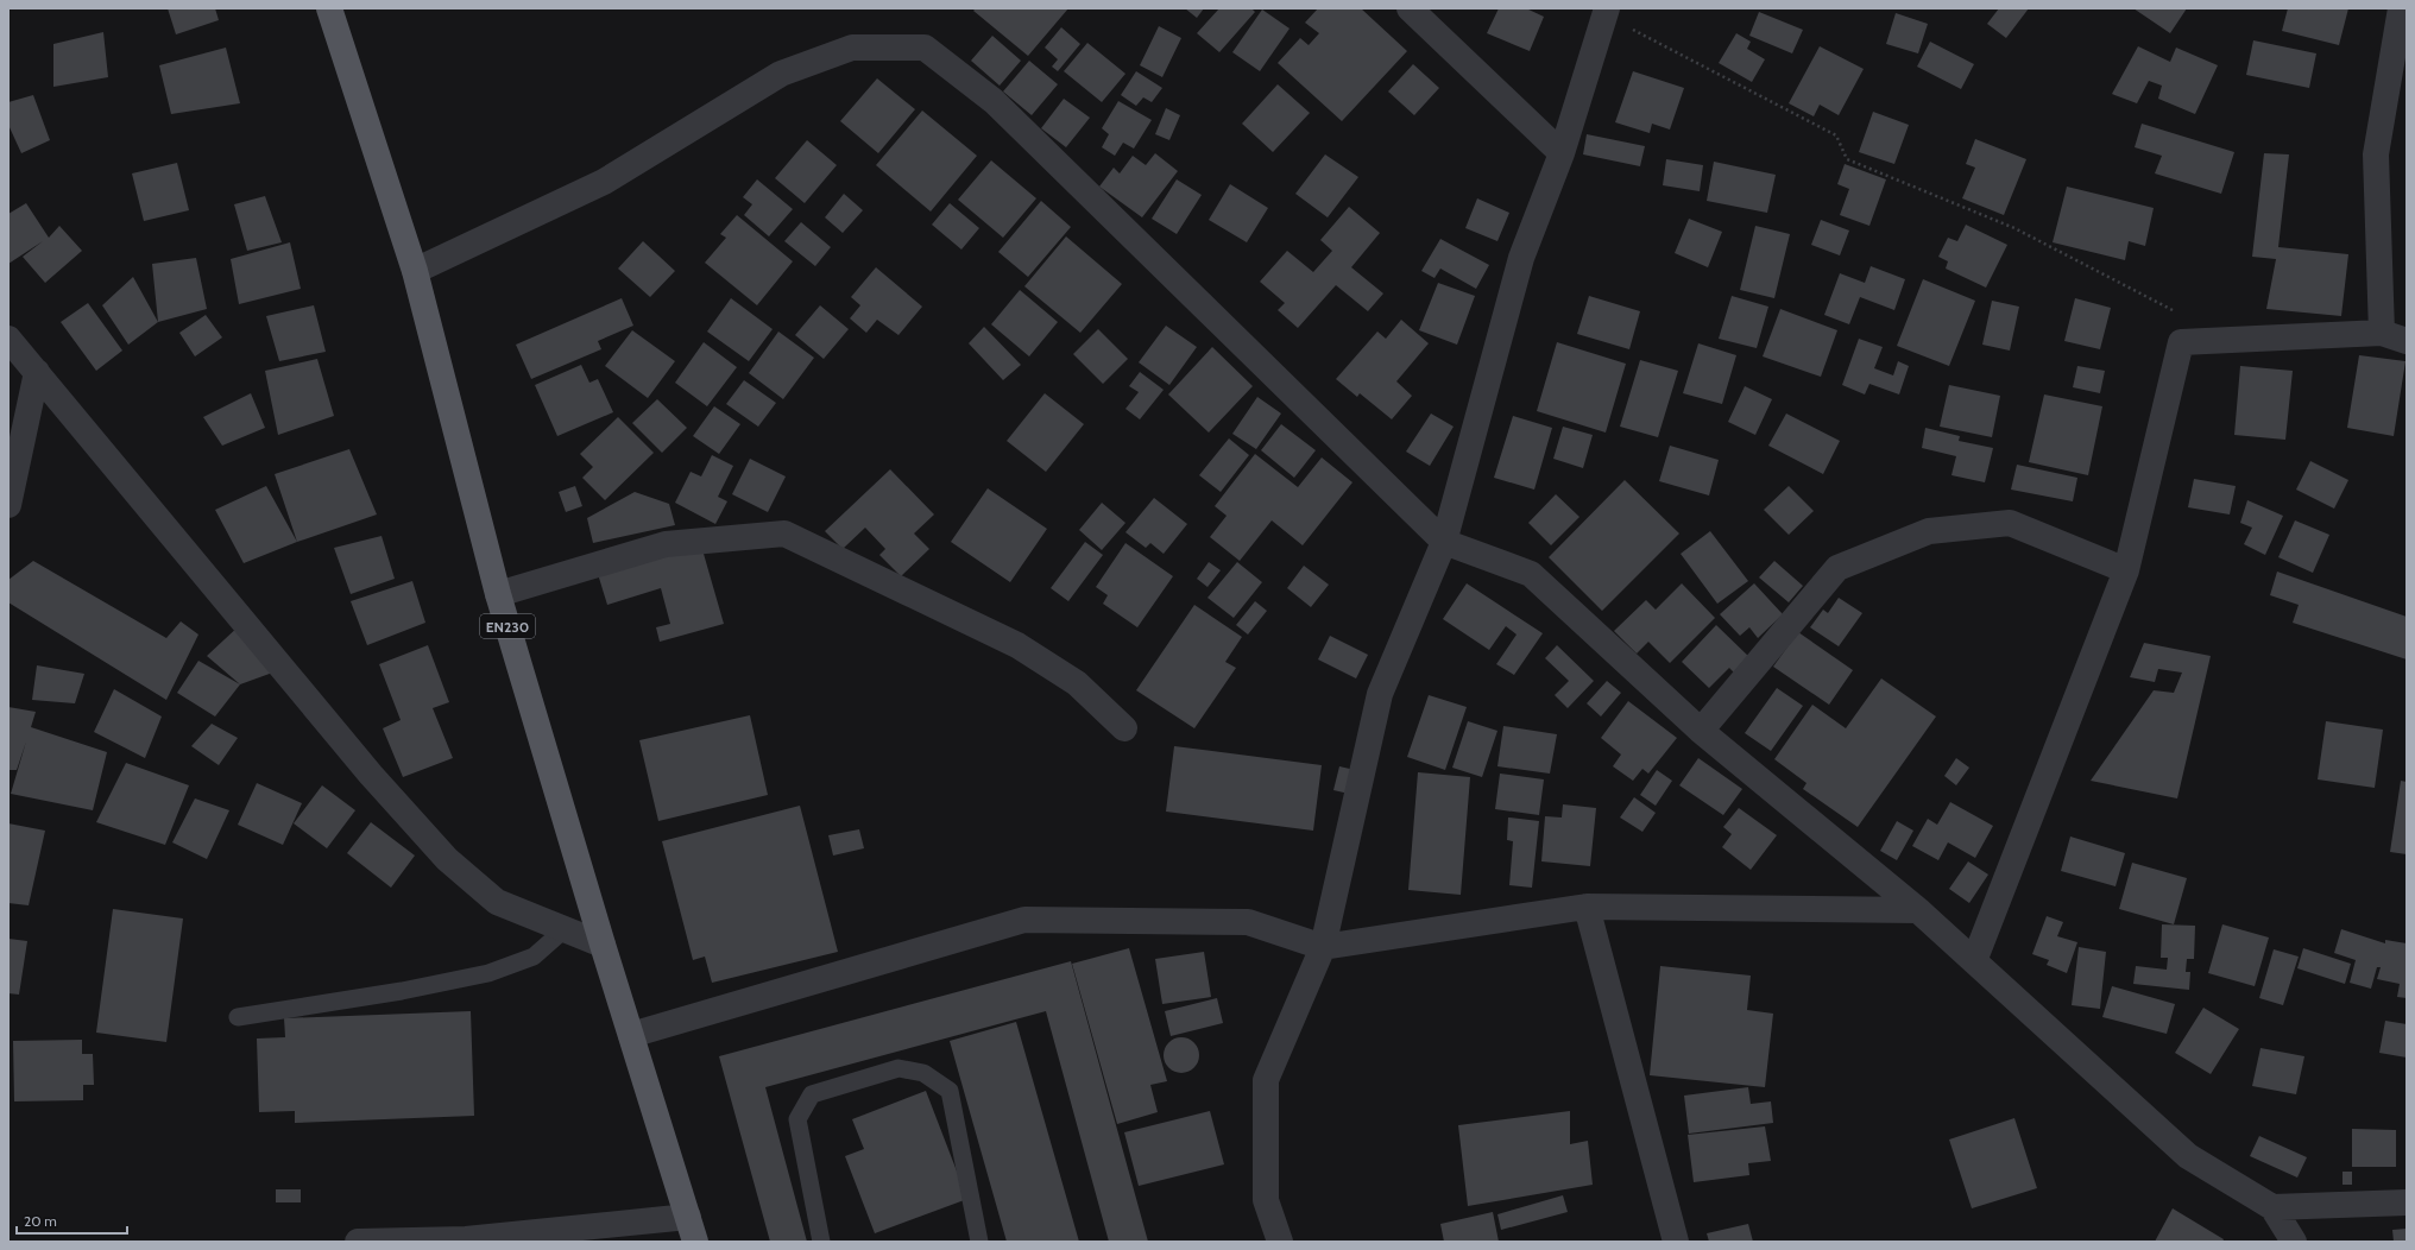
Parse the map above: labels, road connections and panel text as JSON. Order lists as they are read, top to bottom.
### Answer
{
  "streets": {
    "main road": ["EN230"]
  },
  "scale_bar": "20 m"
}
